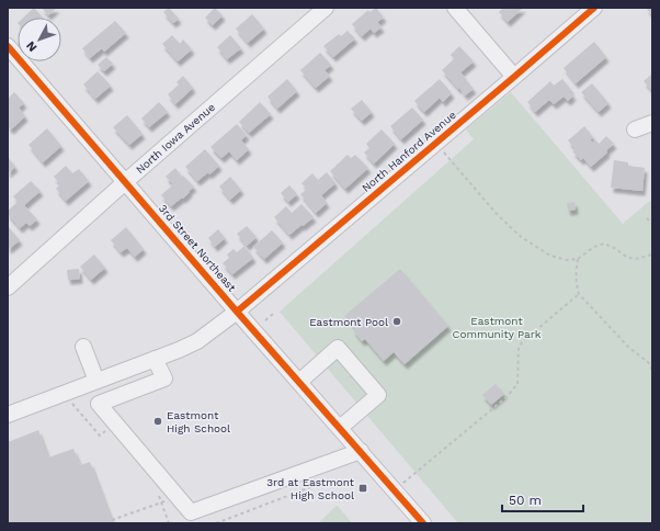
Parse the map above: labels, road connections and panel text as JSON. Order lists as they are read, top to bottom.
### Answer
{
  "streets": {
    "street": ["North Iowa Avenue", "North Hanford Avenue", "3rd Street Northeast"]
  },
  "crossings": [
    ["North Iowa Avenue", "3rd Street Northeast"],
    ["North Hanford Avenue", "3rd Street Northeast"]
  ],
  "parks": ["Eastmont Community Park"],
  "places": {
    "other": ["Eastmont Pool", "Eastmont High School"],
    "transit": ["3rd at Eastmont High School"]
  },
  "scale_bar": "50 m",
  "north": "bottom left"
}
